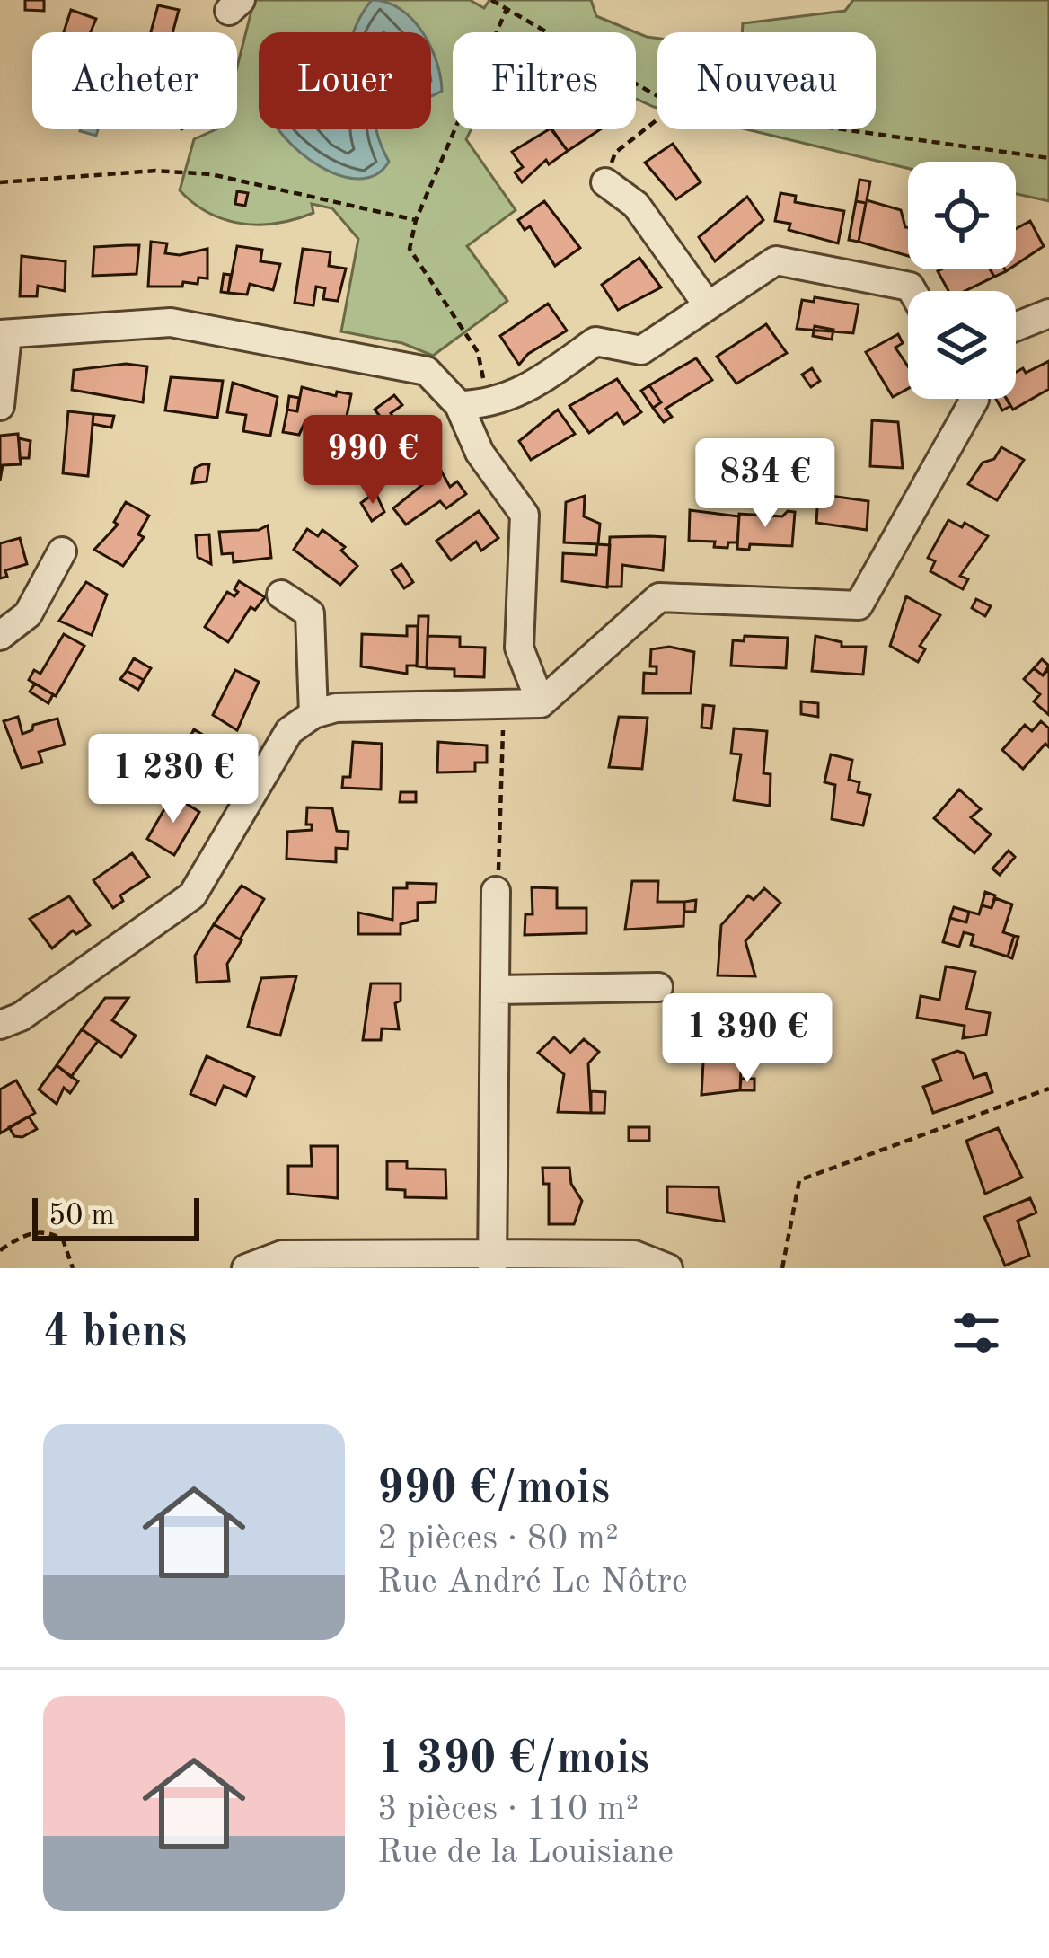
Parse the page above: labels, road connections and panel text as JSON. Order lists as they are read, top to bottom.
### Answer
{
  "scale_bar": "50 m",
  "page": {
    "chip": [
      "Acheter",
      "Louer",
      "Filtres",
      "Nouveau"
    ],
    "price": [
      "990 €",
      "834 €",
      "1 230 €",
      "1 390 €"
    ],
    "scale": "50 m",
    "heading": "4 biens",
    "list": [
      {
        "name": "990 €/mois",
        "note": "2 pièces · 80 m² · Rue André Le Nôtre"
      },
      {
        "name": "1 390 €/mois",
        "note": "3 pièces · 110 m² · Rue de la Louisiane"
      }
    ]
  }
}
